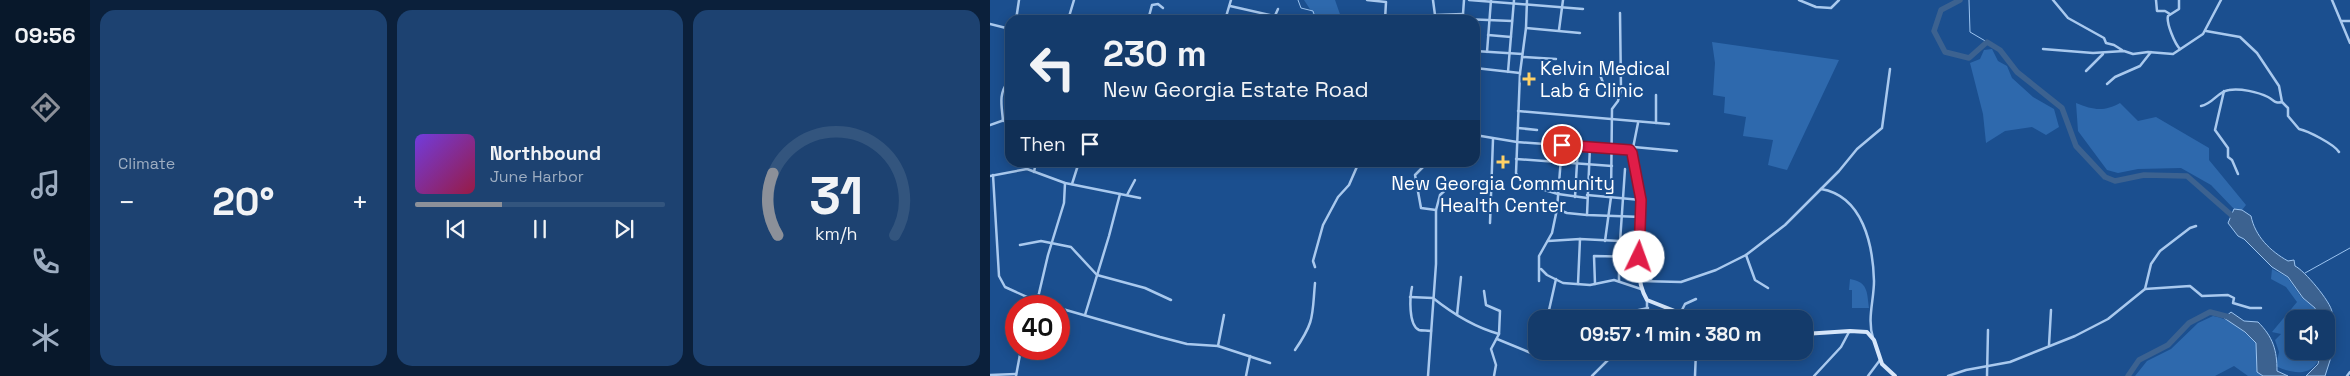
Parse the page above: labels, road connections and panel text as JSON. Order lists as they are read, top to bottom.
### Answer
{
  "places": {
    "health": ["Kelvin Medical Lab & Clinic", "New Georgia Community Health Center"]
  },
  "page": {
    "tabs": "09:56",
    "tile": "Climate",
    "turn": ["230 m", "New Georgia Estate Road"],
    "then": "Then",
    "song": ["Northbound", "June Harbor"],
    "heat": ["−", "20°", "+"],
    "limit": "40",
    "trip": "09:57 · 1 min · 380 m",
    "gauge": ["31", "km/h"]
  }
}
